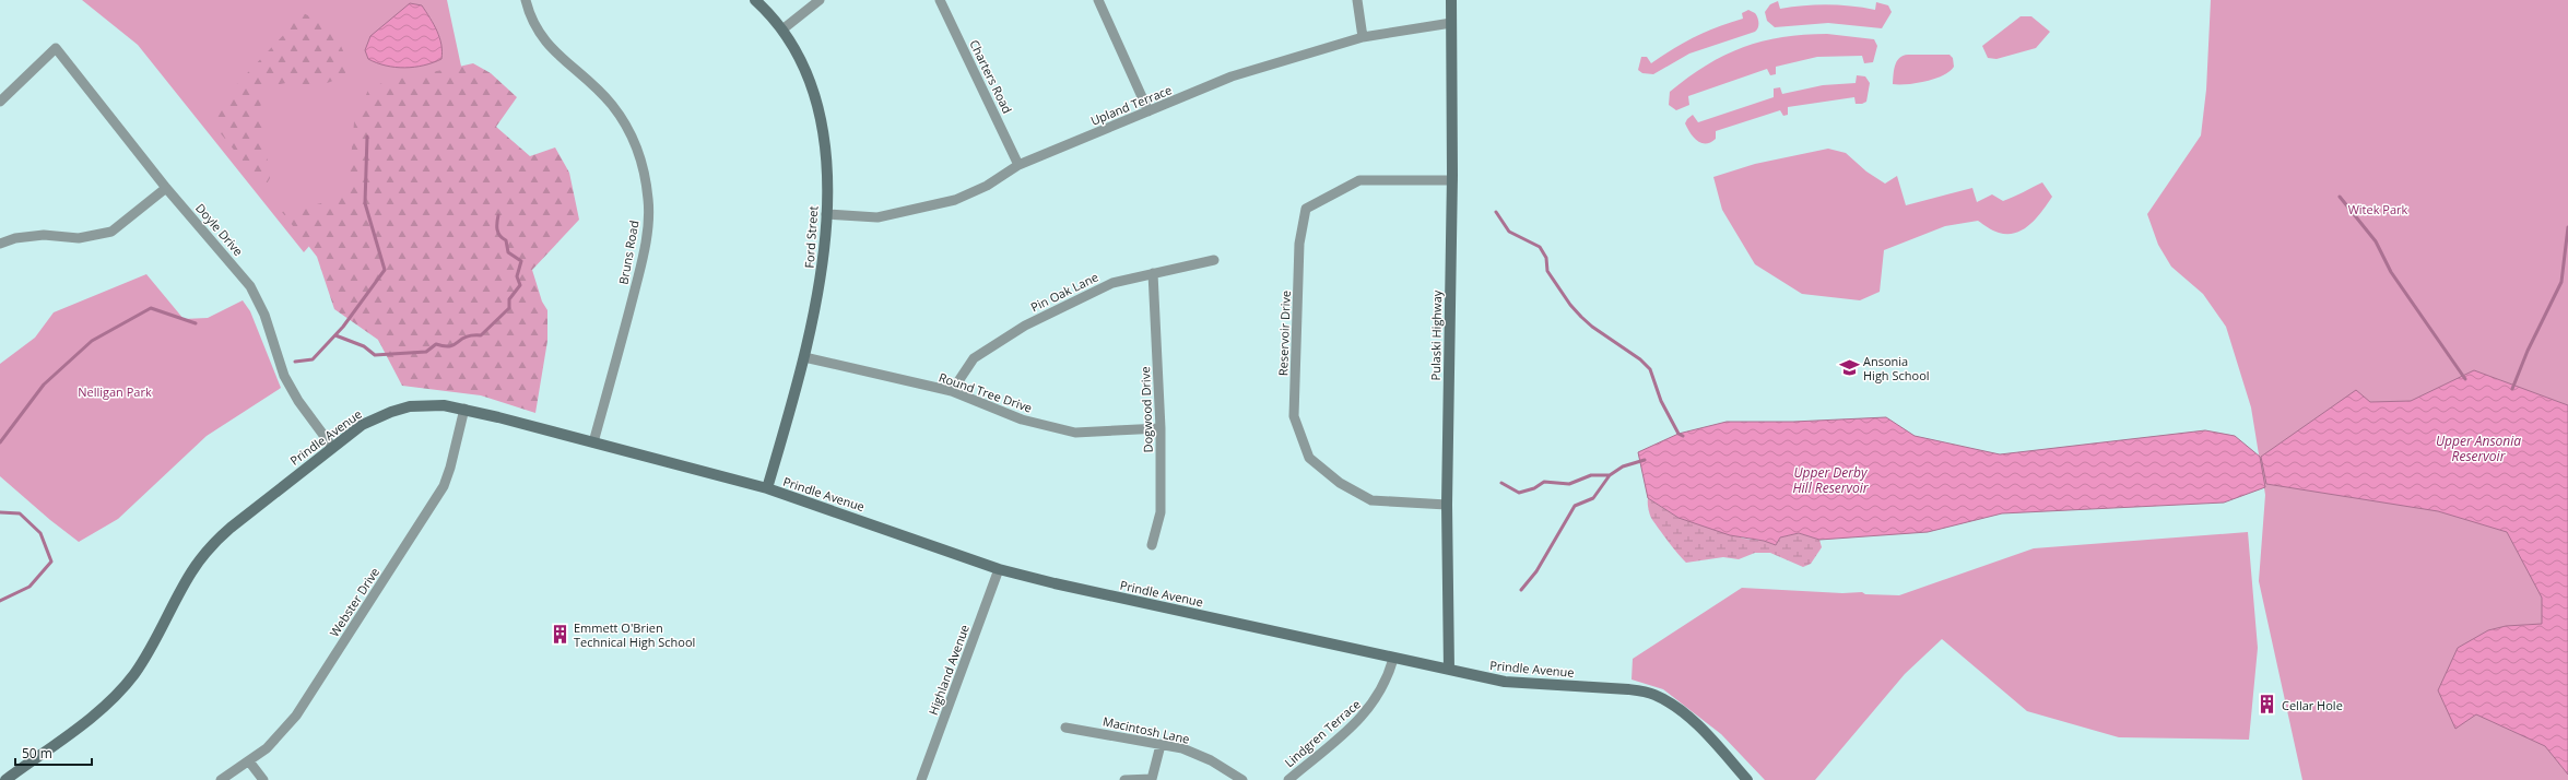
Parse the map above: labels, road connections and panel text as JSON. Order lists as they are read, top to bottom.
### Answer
{
  "streets": {
    "main road": ["Ford Street", "Pulaski Highway", "Prindle Avenue"],
    "street": [
      "Charters Road",
      "Upland Terrace",
      "Doyle Drive",
      "Bruns Road",
      "Pin Oak Lane",
      "Reservoir Drive",
      "Round Tree Drive",
      "Dogwood Drive",
      "Webster Drive",
      "Highland Avenue",
      "Macintosh Lane",
      "Lindgren Terrace"
    ]
  },
  "crossings": [
    ["Charters Road", "Upland Terrace"],
    ["Upland Terrace", "Ford Street"],
    ["Upland Terrace", "Pulaski Highway"],
    ["Doyle Drive", "Prindle Avenue"],
    ["Ford Street", "Round Tree Drive"],
    ["Ford Street", "Prindle Avenue"],
    ["Bruns Road", "Prindle Avenue"],
    ["Pin Oak Lane", "Round Tree Drive"],
    ["Pin Oak Lane", "Dogwood Drive"],
    ["Reservoir Drive", "Pulaski Highway"],
    ["Pulaski Highway", "Prindle Avenue"],
    ["Round Tree Drive", "Dogwood Drive"],
    ["Prindle Avenue", "Webster Drive"],
    ["Prindle Avenue", "Highland Avenue"],
    ["Prindle Avenue", "Lindgren Terrace"]
  ],
  "water": ["Upper Ansonia Reservoir", "Upper Derby Hill Reservoir"],
  "parks": ["Witek Park", "Nelligan Park"],
  "places": {
    "school or university": ["Ansonia High School"],
    "building": ["Emmett O'Brien Technical High School", "Cellar Hole"]
  },
  "scale_bar": "50 m"
}
